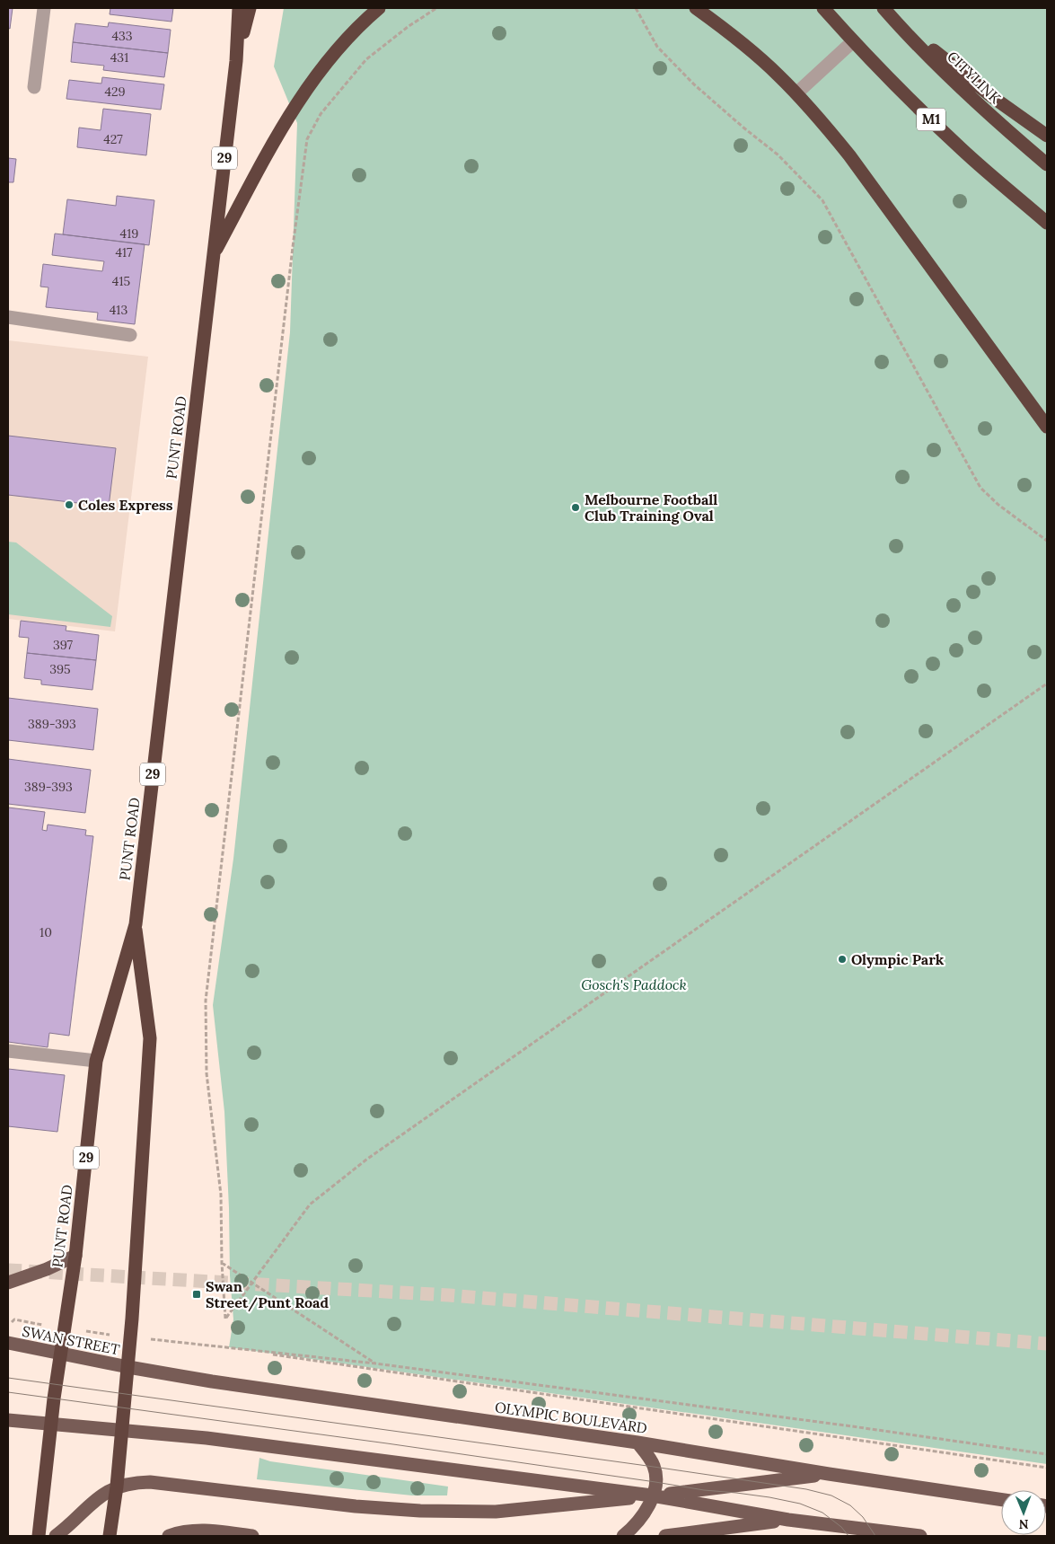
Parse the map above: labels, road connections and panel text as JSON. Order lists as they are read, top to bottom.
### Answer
{
  "streets": {
    "highway": [
      "CITYLINK",
      "M1",
      "29",
      "PUNT ROAD"
    ],
    "main road": ["SWAN STREET", "OLYMPIC BOULEVARD"]
  },
  "crossings": [
    ["PUNT ROAD", "SWAN STREET"],
    ["PUNT ROAD", "OLYMPIC BOULEVARD"],
    ["SWAN STREET", "OLYMPIC BOULEVARD"]
  ],
  "parks": ["Gosch's Paddock"],
  "places": {
    "other": ["Coles Express", "Melbourne Football Club Training Oval", "Olympic Park"],
    "transit": ["Swan Street/Punt Road"]
  },
  "house_numbers": [
    "433",
    "431",
    "429",
    "427",
    "419",
    "417",
    "415",
    "413",
    "397",
    "395",
    "389-393",
    "389-393",
    "10"
  ],
  "north": "bottom"
}
